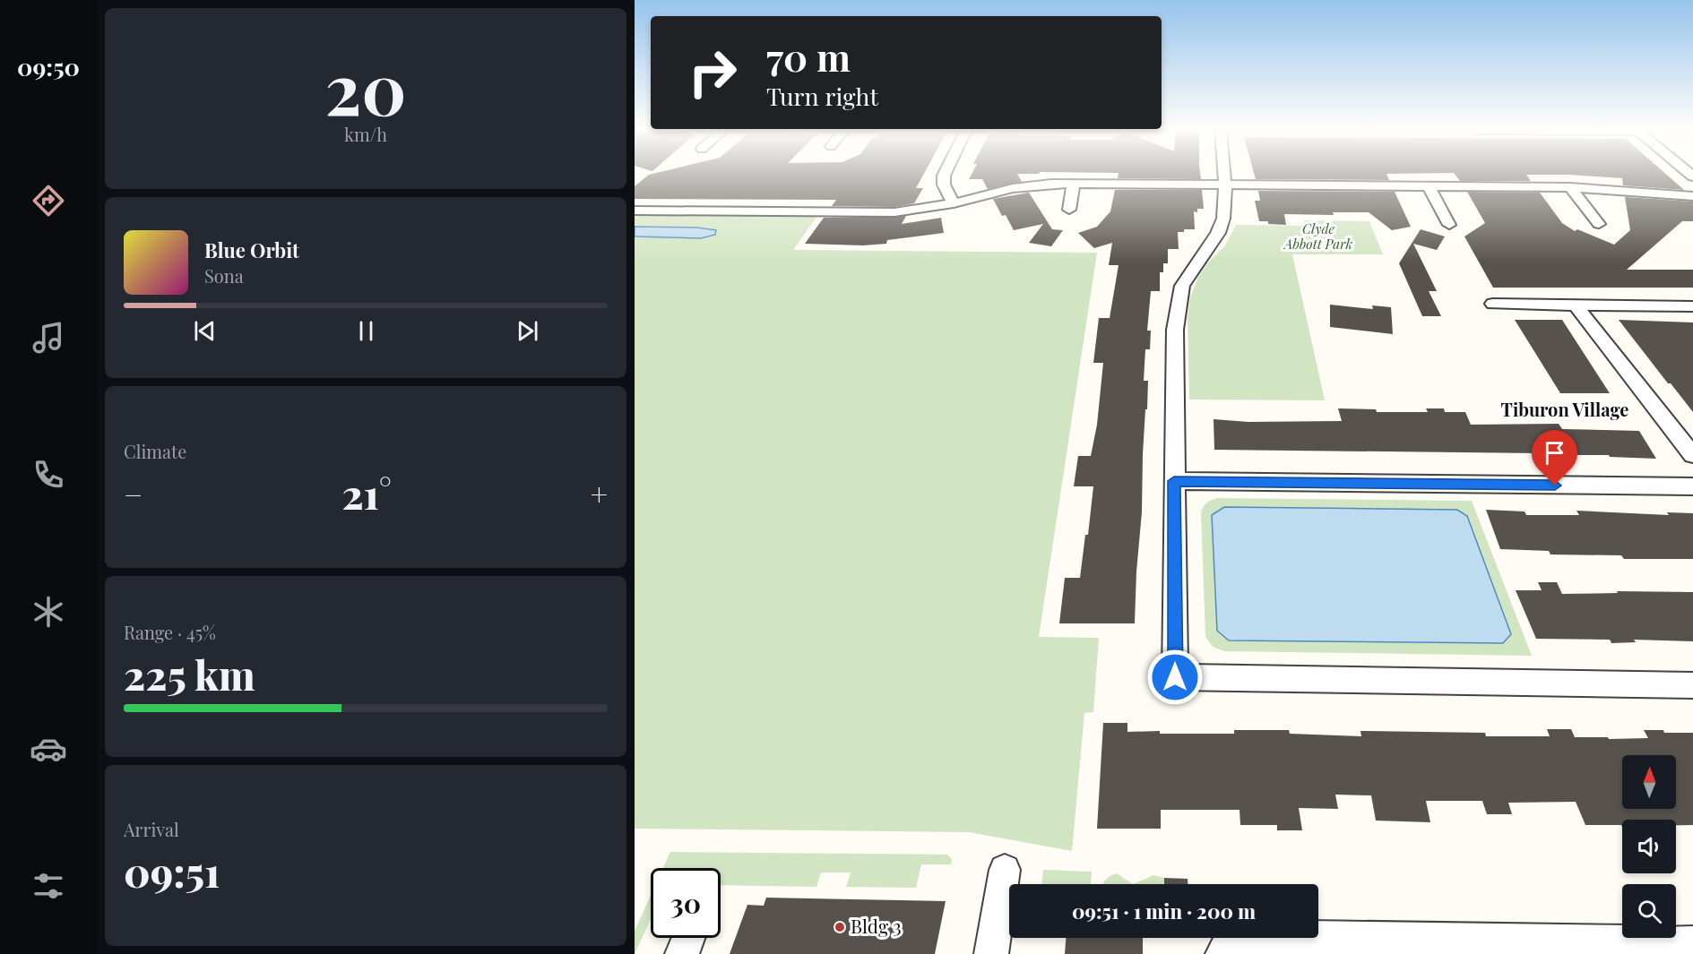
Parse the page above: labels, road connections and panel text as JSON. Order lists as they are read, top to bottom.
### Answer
{
  "districts": ["Tiburon Village"],
  "parks": ["Clyde Abbott Park"],
  "places": ["Bldg 3"],
  "north": "top",
  "page": {
    "tabs": "09:50",
    "tile": [
      ["20", "km/h"],
      "Climate",
      ["Range · 45%", "225 km"],
      ["Arrival", "09:51"]
    ],
    "turn": ["70 m", "Turn right"],
    "song": ["Blue Orbit", "Sona"],
    "heat": ["−", "21°", "+"],
    "limit": "30",
    "trip": "09:51 · 1 min · 200 m"
  }
}
